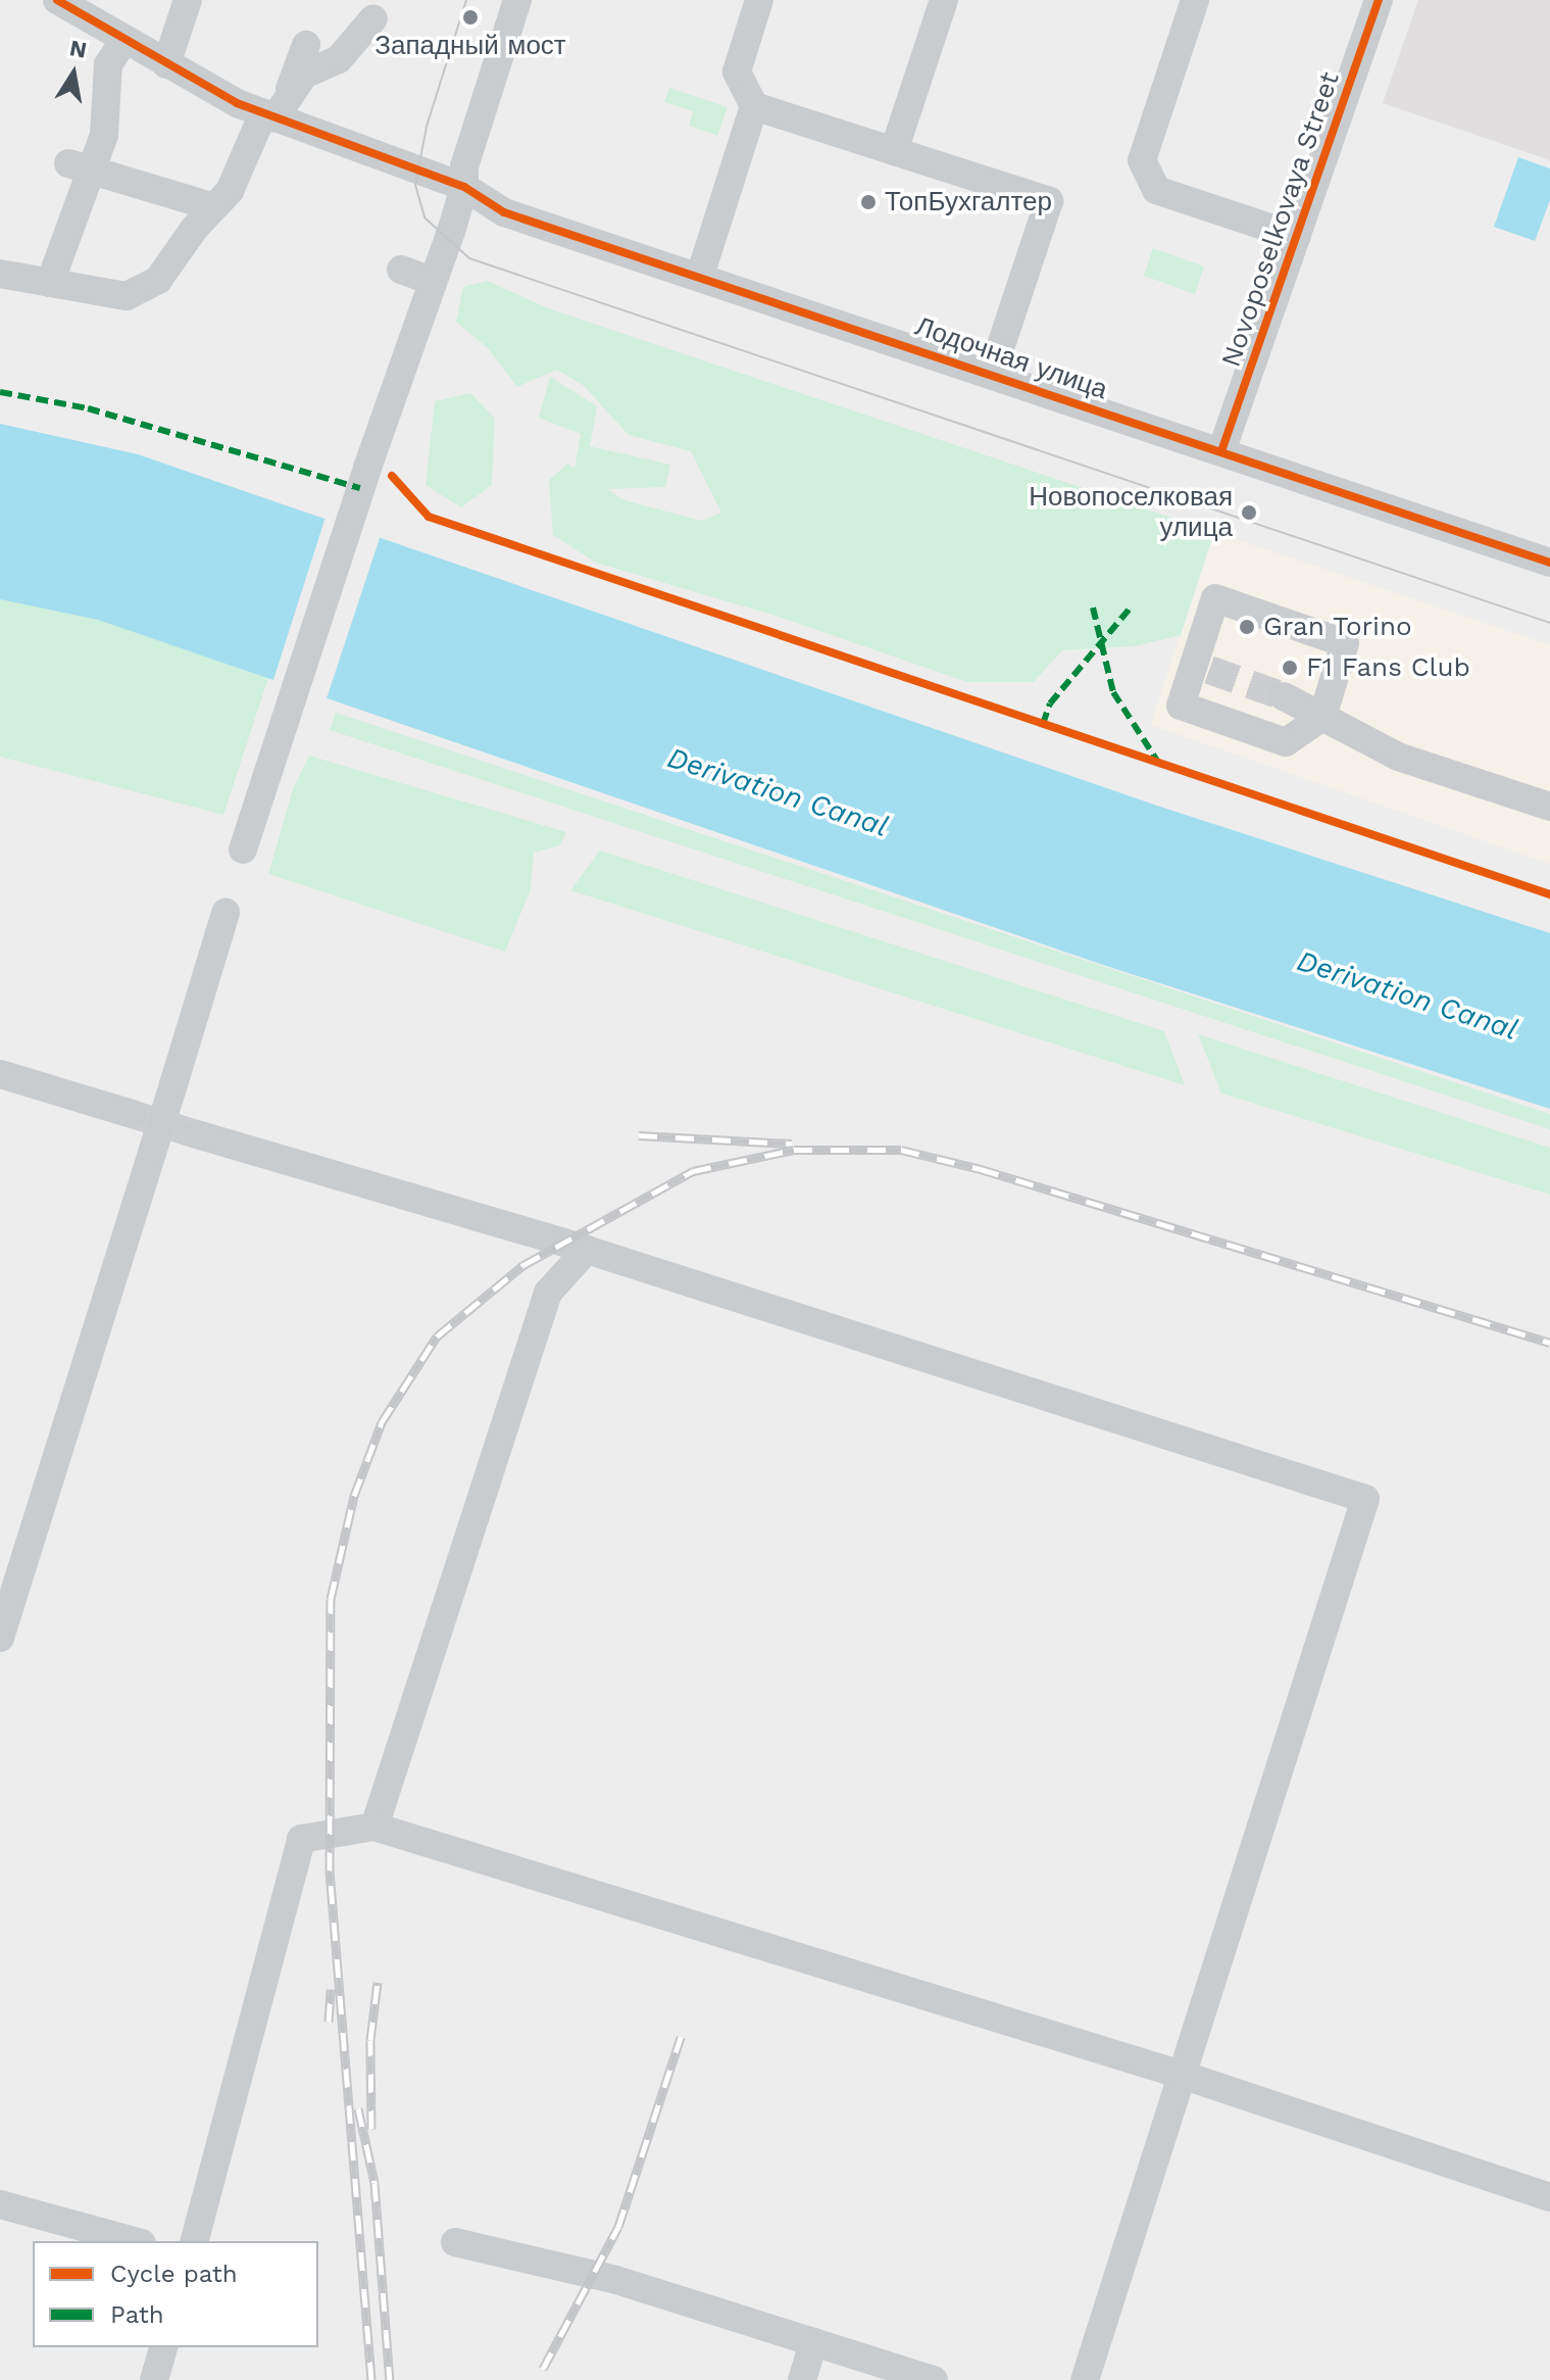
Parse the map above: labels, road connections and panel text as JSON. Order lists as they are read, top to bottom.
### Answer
{
  "streets": {
    "street": ["Novoposelkovaya Street", "Лодочная улица"]
  },
  "crossings": [
    ["Novoposelkovaya Street", "Лодочная улица"]
  ],
  "water": ["Derivation Canal"],
  "places": [
    "Западный мост",
    "ТопБухгалтер",
    "Новопоселковая улица",
    "Gran Torino",
    "F1 Fans Club"
  ],
  "legend": ["Cycle path", "Path"],
  "north": "top"
}
